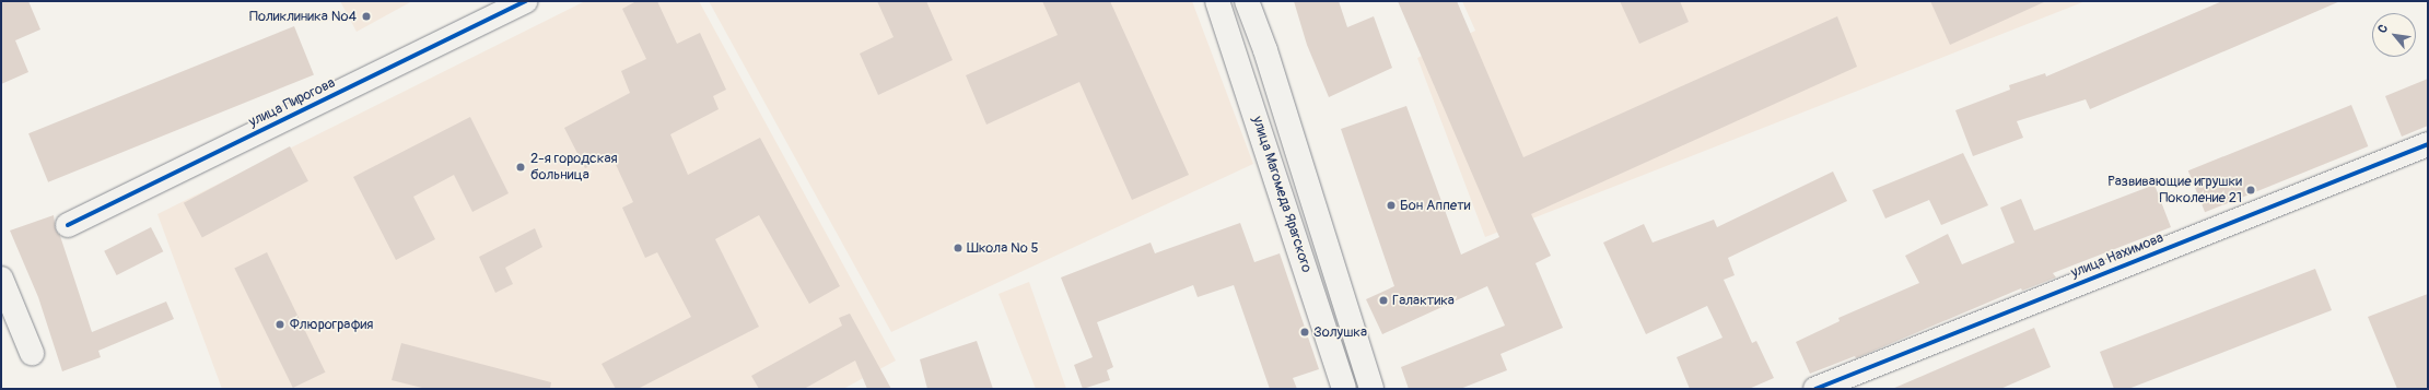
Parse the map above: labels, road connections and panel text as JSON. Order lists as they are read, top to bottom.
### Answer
{
  "streets": {
    "street": ["улица Пирогова", "улица Магомеда Ярагского", "улица Нахимова"]
  },
  "places": [
    "Поликлиника №4",
    "2-я городская больница",
    "Развивающие игрушки Поколение 21",
    "Бон Аппети",
    "Школа № 5",
    "Галактика",
    "Флюрография",
    "Золушка"
  ],
  "north": "top left"
}
